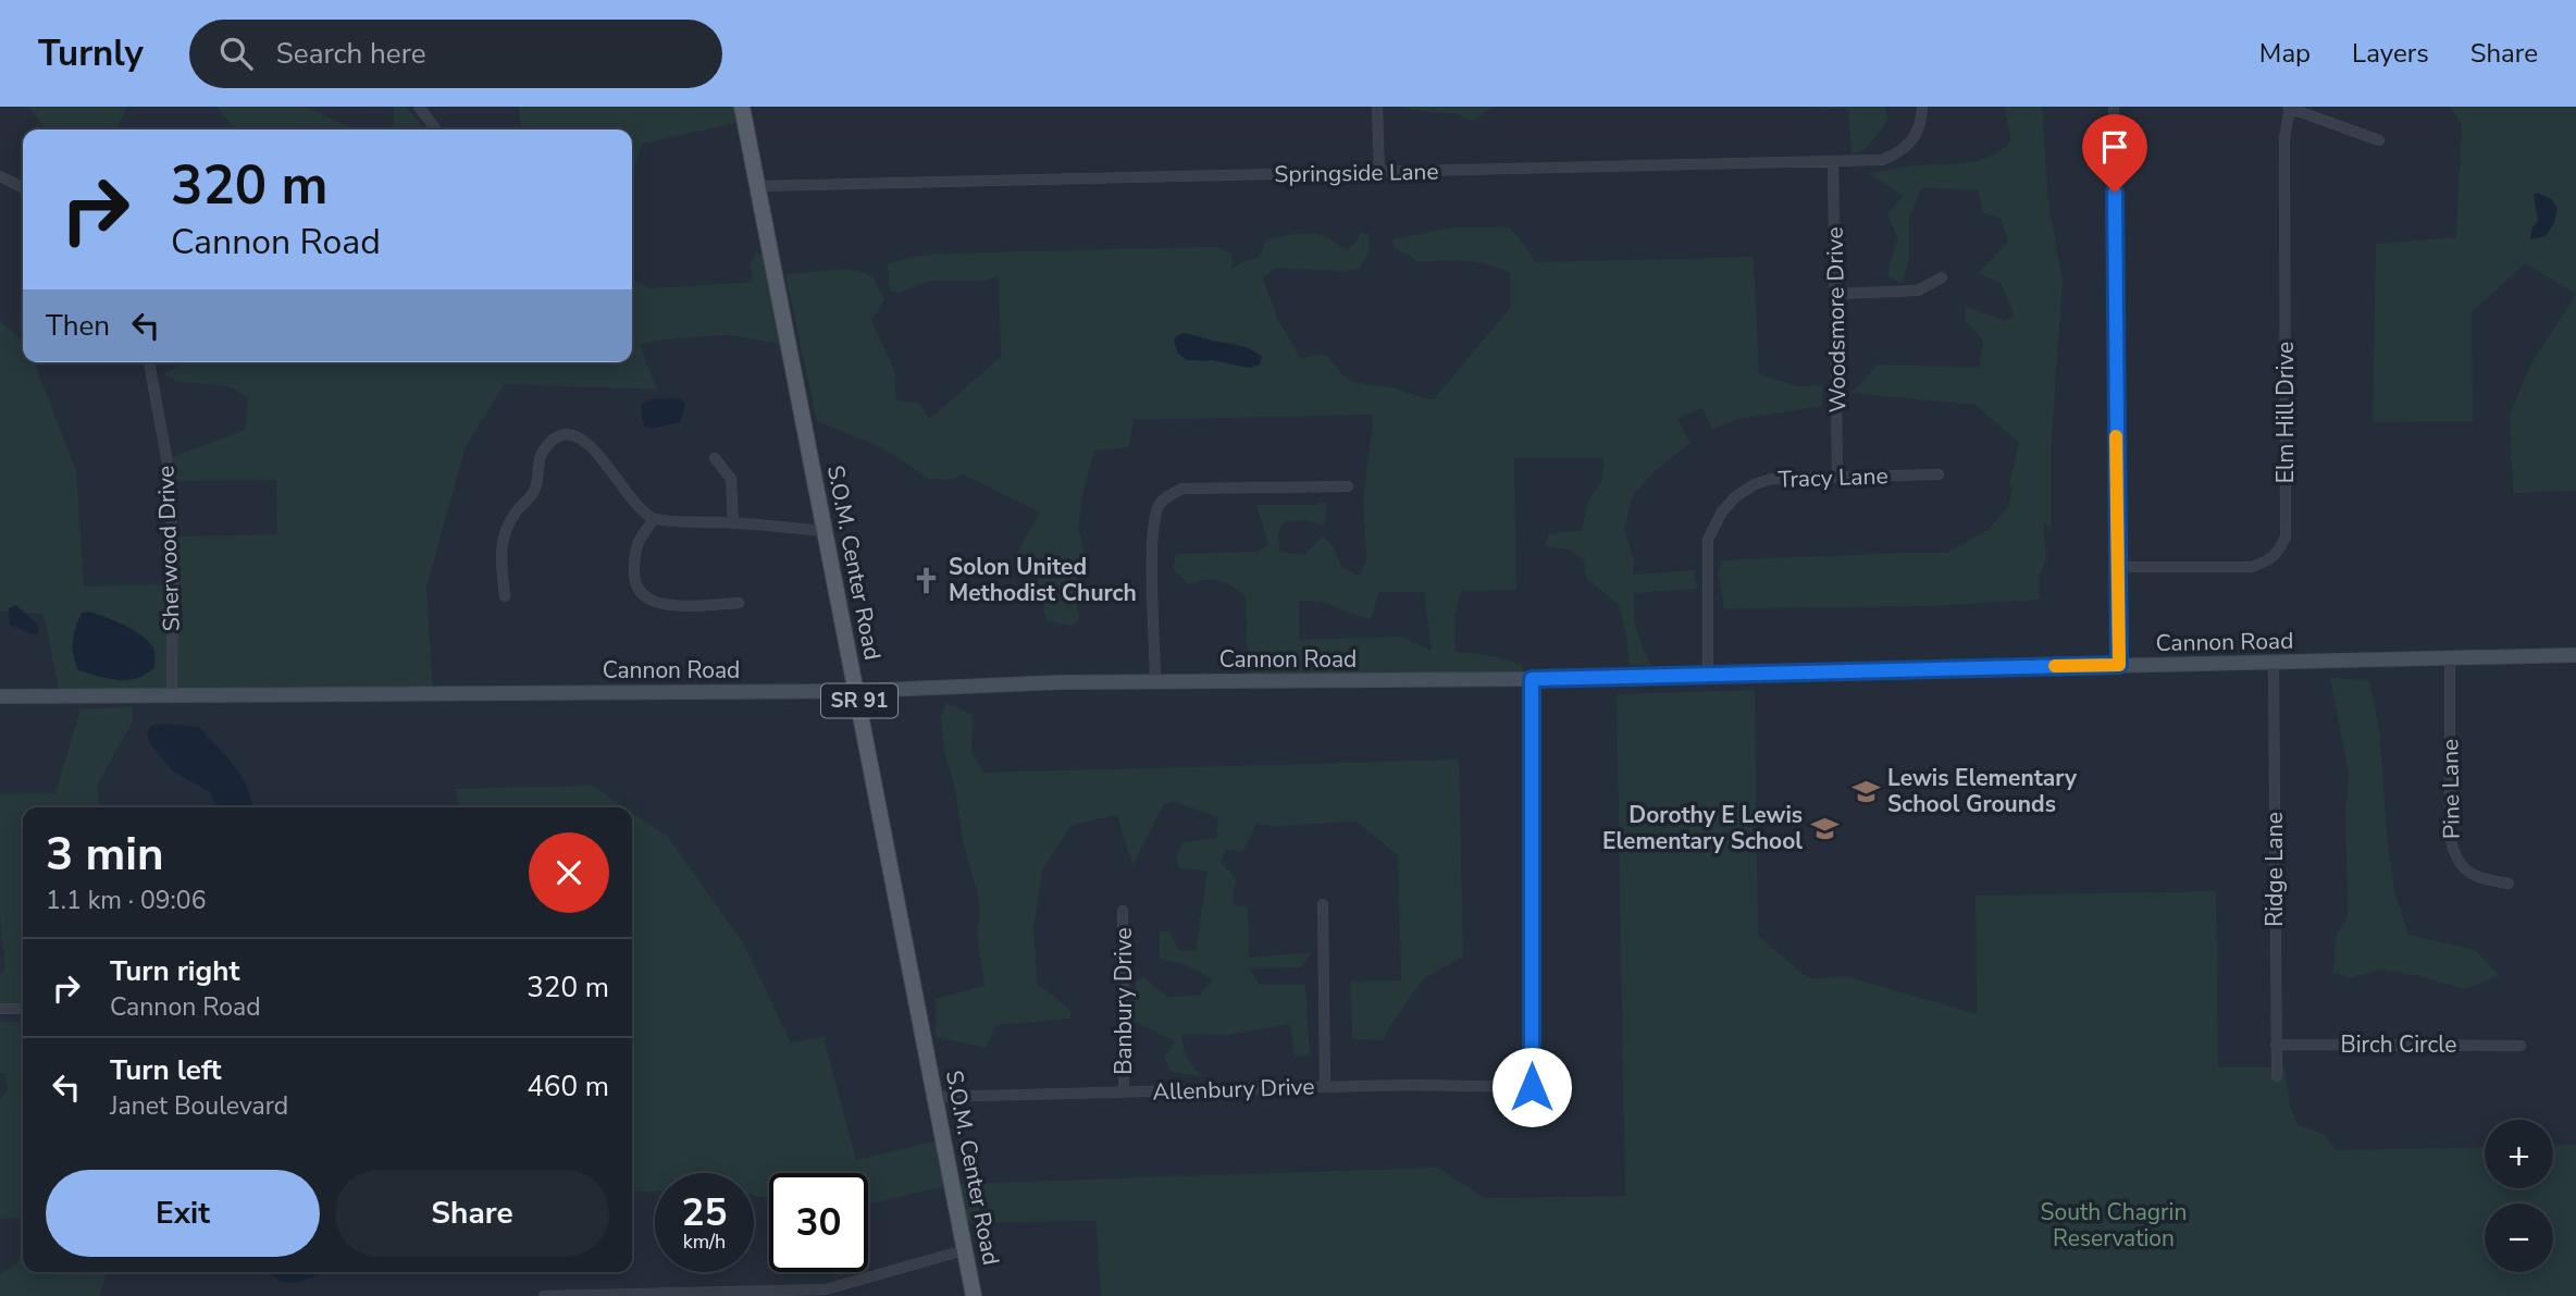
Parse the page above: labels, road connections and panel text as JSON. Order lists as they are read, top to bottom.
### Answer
{
  "streets": {
    "main road": ["S.O.M. Center Road", "Cannon Road", "SR 91"],
    "street": [
      "Springside Lane",
      "Woodsmore Drive",
      "Elm Hill Drive",
      "Tracy Lane",
      "Sherwood Drive",
      "Pine Lane",
      "Ridge Lane",
      "Banbury Drive",
      "Birch Circle",
      "Allenbury Drive"
    ]
  },
  "crossings": [
    ["Springside Lane", "Woodsmore Drive"],
    ["Springside Lane", "S.O.M. Center Road"],
    ["Woodsmore Drive", "Tracy Lane"],
    ["Tracy Lane", "Cannon Road"],
    ["Sherwood Drive", "Cannon Road"],
    ["S.O.M. Center Road", "Cannon Road"],
    ["S.O.M. Center Road", "Allenbury Drive"],
    ["Cannon Road", "Pine Lane"],
    ["Cannon Road", "Ridge Lane"],
    ["Cannon Road", "Allenbury Drive"],
    ["Ridge Lane", "Birch Circle"],
    ["Banbury Drive", "Allenbury Drive"]
  ],
  "parks": ["South Chagrin Reservation"],
  "places": {
    "church": ["Solon United Methodist Church"],
    "school or university": ["Lewis Elementary School Grounds", "Dorothy E Lewis Elementary School"]
  },
  "page": {
    "header": "Turnly",
    "search": "Search here",
    "nav": ["Map", "Layers", "Share"],
    "turn": ["320 m", "Cannon Road"],
    "then": "Then",
    "heading": ["3 min", "1.1 km · 09:06"],
    "list": [
      {
        "name": "Turn right",
        "note": "Cannon Road",
        "value": "320 m"
      },
      {
        "name": "Turn left",
        "note": "Janet Boulevard",
        "value": "460 m"
      }
    ],
    "map_buttons": ["+", "−"],
    "buttons": ["Exit", "Share"],
    "speed": "25 km/h",
    "limit": "30"
  }
}
